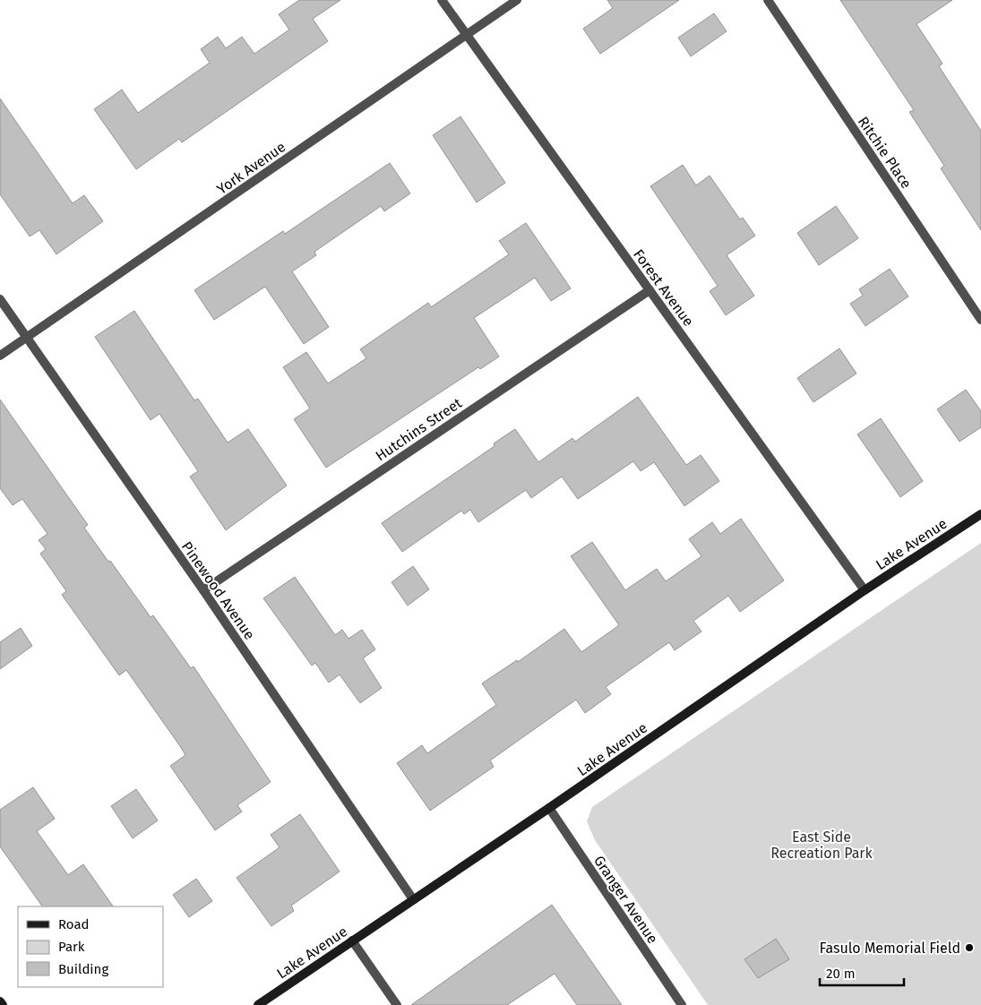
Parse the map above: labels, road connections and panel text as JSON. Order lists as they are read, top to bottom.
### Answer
{
  "streets": {
    "main road": ["Lake Avenue"],
    "street": [
      "Ritchie Place",
      "York Avenue",
      "Forest Avenue",
      "Hutchins Street",
      "Pinewood Avenue",
      "Granger Avenue"
    ]
  },
  "crossings": [
    ["York Avenue", "Forest Avenue"],
    ["York Avenue", "Pinewood Avenue"],
    ["Forest Avenue", "Hutchins Street"],
    ["Forest Avenue", "Lake Avenue"],
    ["Hutchins Street", "Pinewood Avenue"],
    ["Lake Avenue", "Pinewood Avenue"],
    ["Lake Avenue", "Granger Avenue"]
  ],
  "parks": ["East Side Recreation Park"],
  "places": ["Fasulo Memorial Field"],
  "legend": ["Road", "Park", "Building"],
  "scale_bar": "20 m"
}
